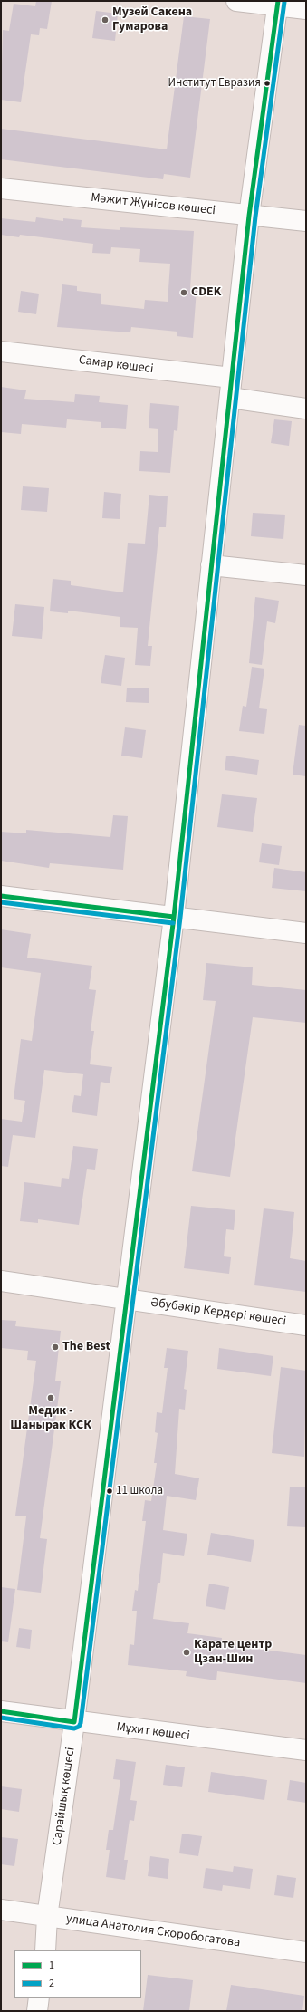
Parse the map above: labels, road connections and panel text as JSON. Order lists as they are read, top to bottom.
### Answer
{
  "streets": {
    "street": [
      "Мәжит Жүнісов көшесі",
      "Самар көшесі",
      "Әбубәкір Кердері көшесі",
      "Мұхит көшесі",
      "Сарайшық көшесі",
      "улица Анатолия Скоробогатова"
    ]
  },
  "crossings": [
    ["Мәжит Жүнісов көшесі", "Сарайшық көшесі"],
    ["Самар көшесі", "Сарайшық көшесі"],
    ["Әбубәкір Кердері көшесі", "Сарайшық көшесі"],
    ["Мұхит көшесі", "Сарайшық көшесі"],
    ["Сарайшық көшесі", "улица Анатолия Скоробогатова"]
  ],
  "places": [
    "Музей Сакена Гумарова",
    "Институт Евразия",
    "CDEK",
    "The Best",
    "Медик - Шанырак КСК",
    "11 школа",
    "Карате центр Цзан-Шин"
  ],
  "lines": ["transit line 1", "transit line 2"],
  "legend": ["1", "2"]
}
